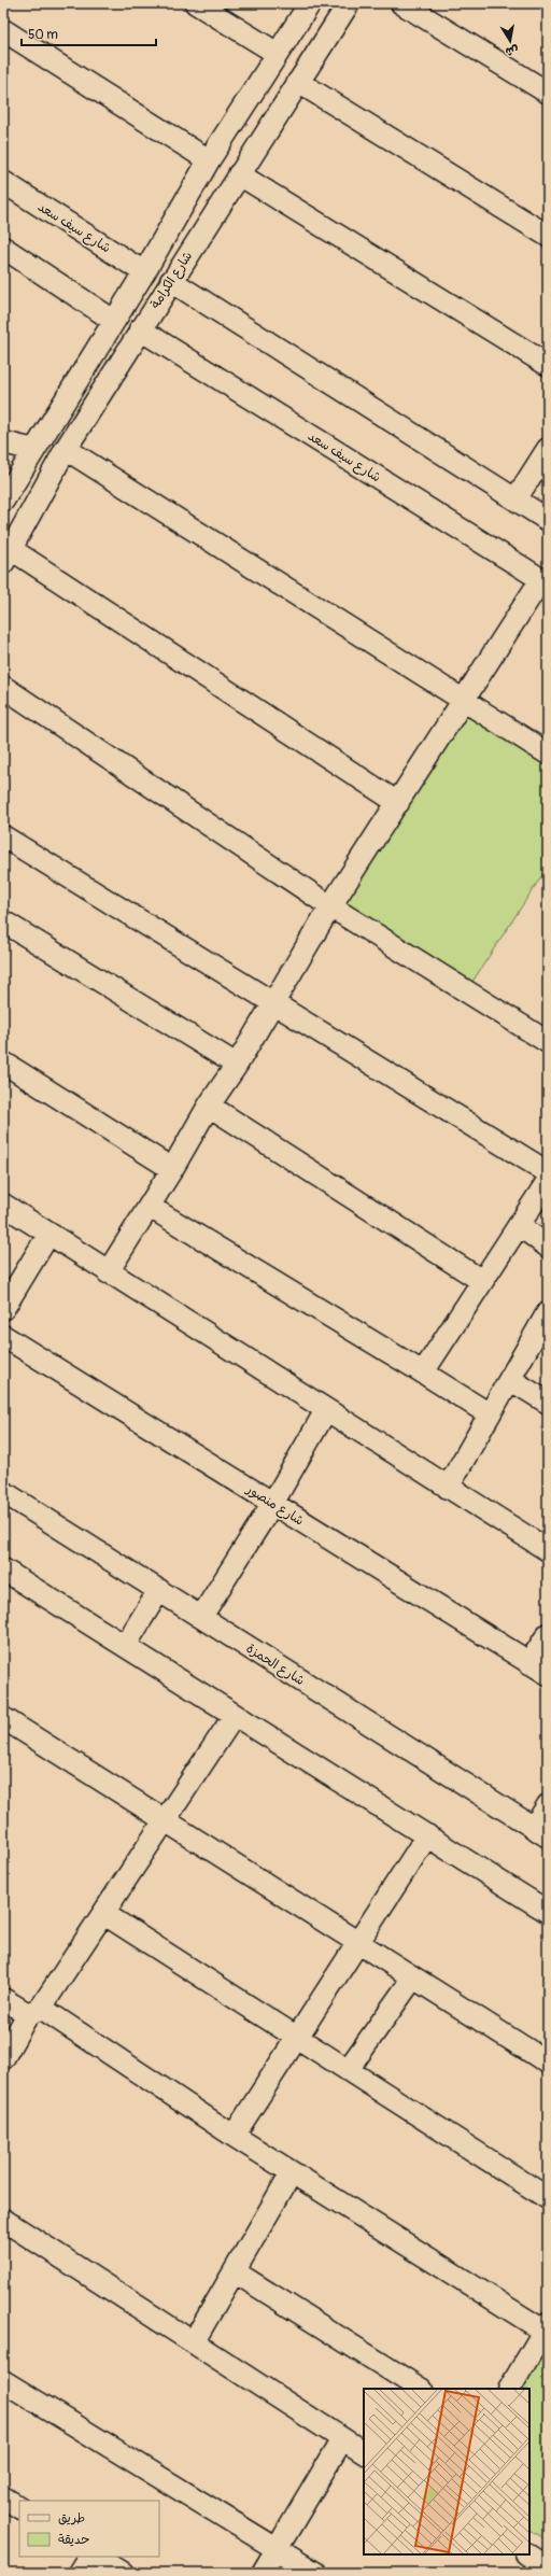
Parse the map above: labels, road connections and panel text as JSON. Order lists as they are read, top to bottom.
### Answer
{
  "streets": {
    "street": [
      "شارع سيف سعد",
      "شارع الكرامة",
      "شارع منصور",
      "شارع الحمزة"
    ]
  },
  "crossings": [
    ["شارع سيف سعد", "شارع الكرامة"]
  ],
  "legend": ["طريق", "حديقة"],
  "scale_bar": "50 m",
  "north": "bottom"
}
